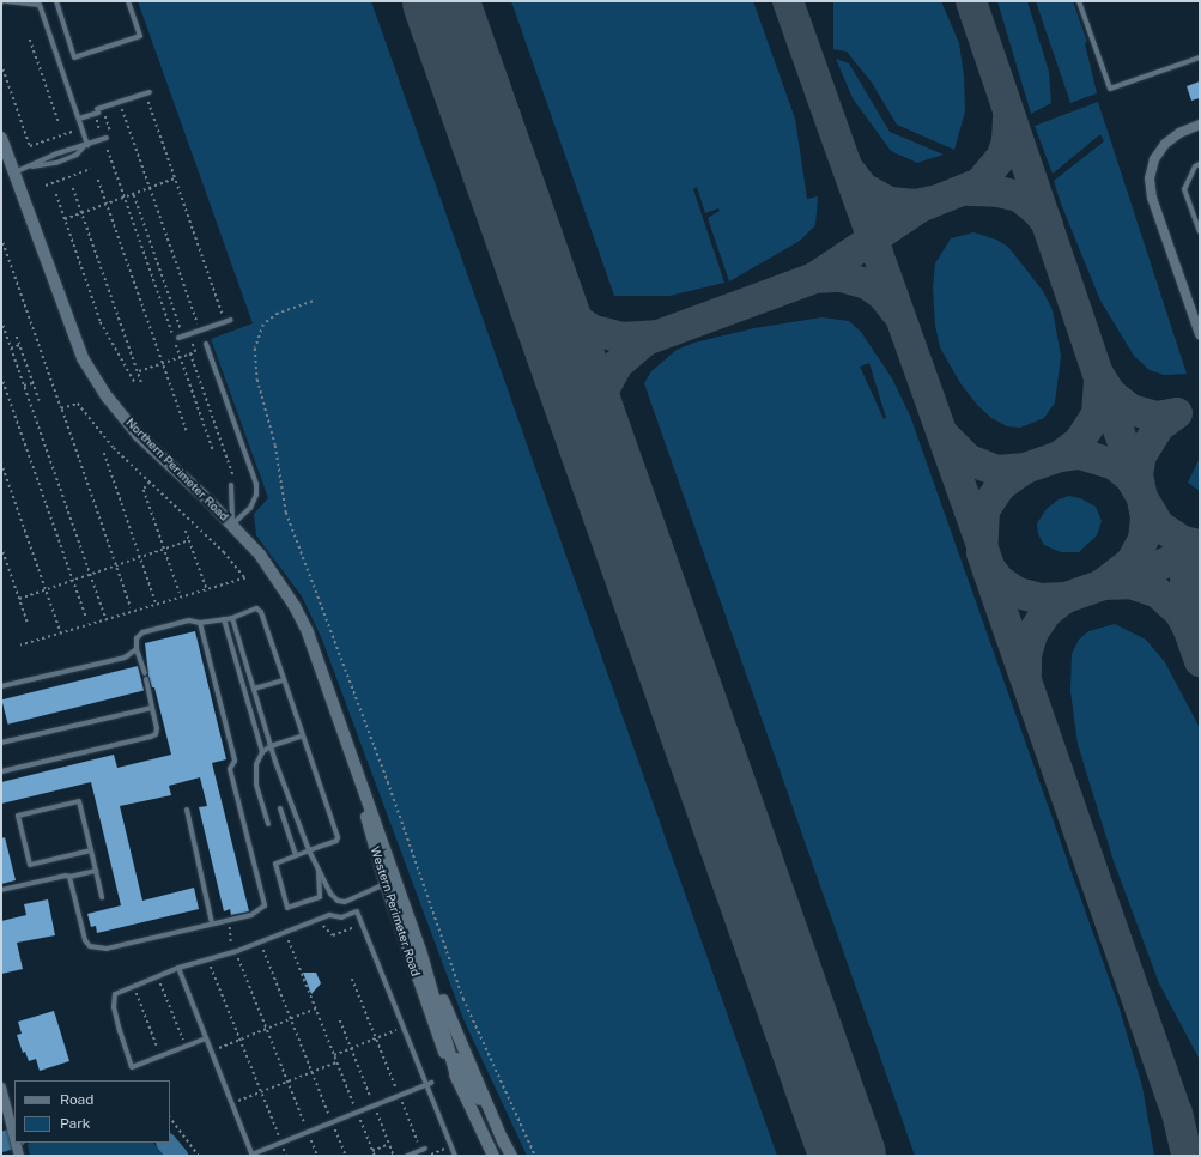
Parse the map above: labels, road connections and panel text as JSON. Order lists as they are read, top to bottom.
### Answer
{
  "streets": {
    "street": ["Northern Perimeter Road", "Western Perimeter Road"]
  },
  "crossings": [
    ["Northern Perimeter Road", "Western Perimeter Road"]
  ],
  "legend": ["Road", "Park"]
}
